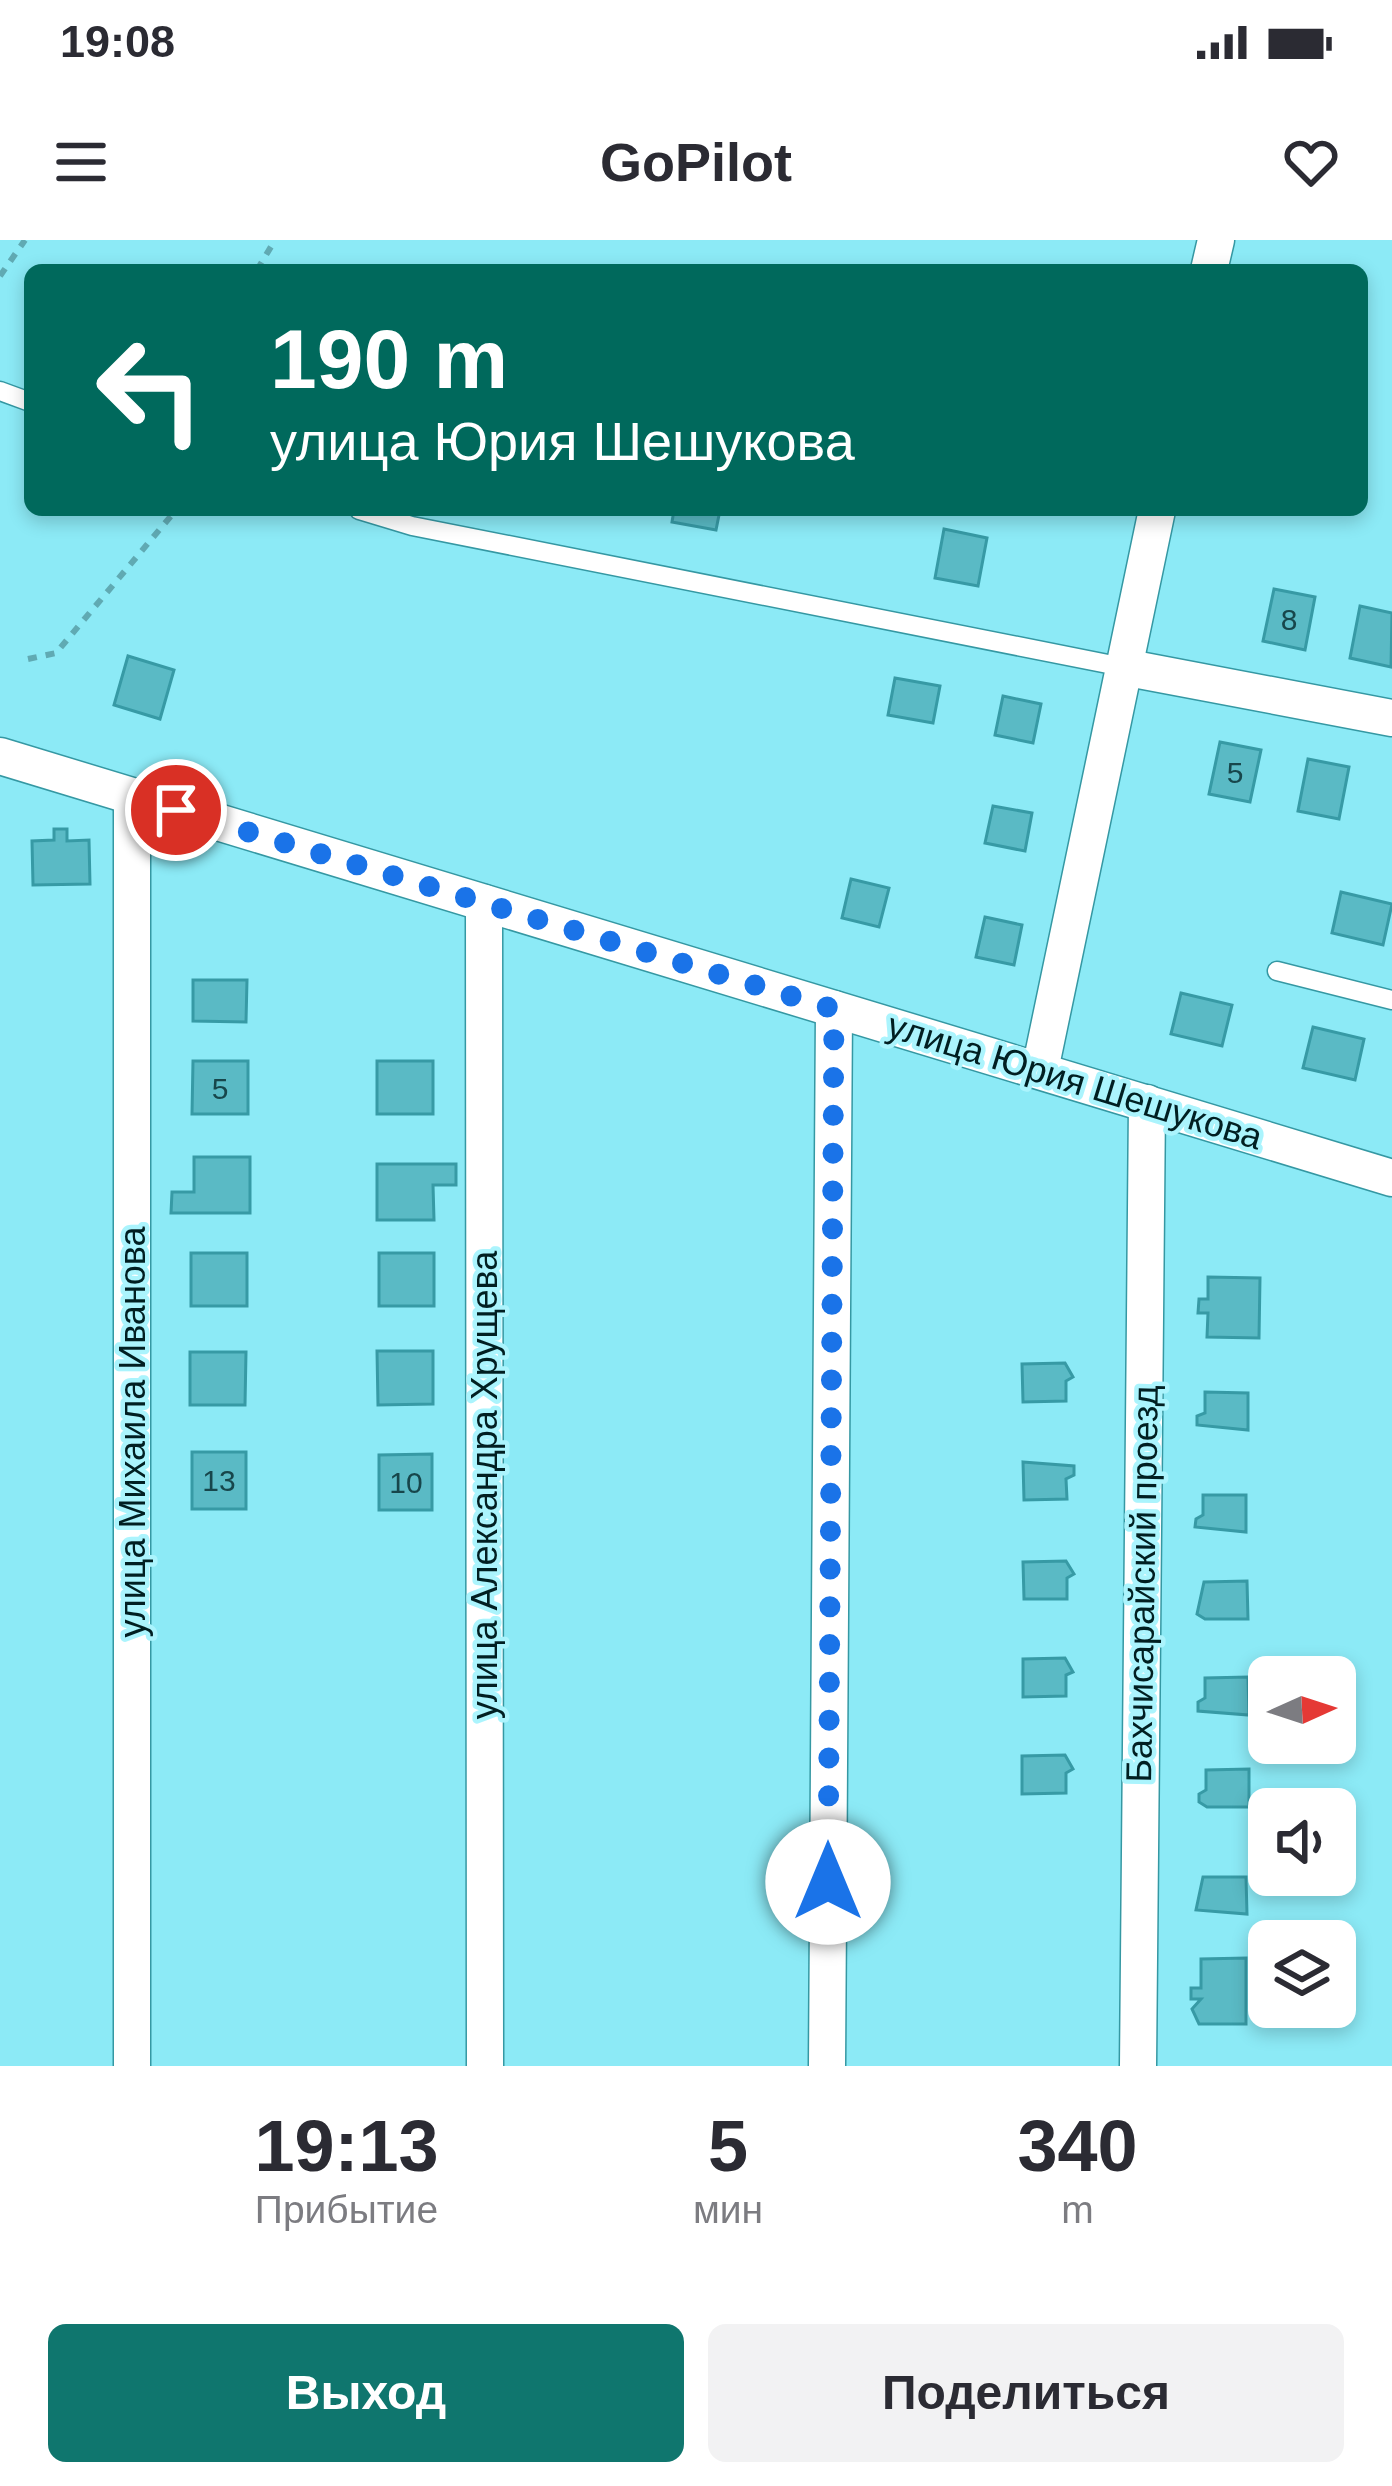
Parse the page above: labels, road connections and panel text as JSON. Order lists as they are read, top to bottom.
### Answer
{
  "streets": {
    "street": [
      "улица Юрия Шешукова",
      "улица Михаила Иванова",
      "улица Александра Хрущева",
      "Бахчисарайский проезд"
    ]
  },
  "crossings": [
    ["улица Юрия Шешукова", "улица Михаила Иванова"],
    ["улица Юрия Шешукова", "улица Александра Хрущева"],
    ["улица Юрия Шешукова", "Бахчисарайский проезд"]
  ],
  "house_numbers": [
    "8",
    "5",
    "5",
    "13",
    "10"
  ],
  "north": "right",
  "page": {
    "status": "19:08",
    "header": "GoPilot",
    "turn": ["190 m", "улица Юрия Шешукова"],
    "eta": [
      "19:13",
      "Прибытие",
      "5",
      "мин",
      "340",
      "m"
    ],
    "buttons": ["Выход", "Поделиться"]
  }
}
